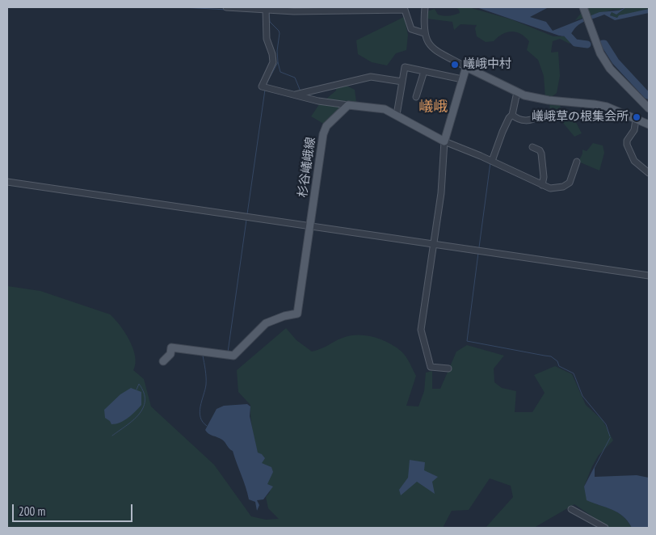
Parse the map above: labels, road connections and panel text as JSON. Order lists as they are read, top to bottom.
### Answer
{
  "streets": {
    "main road": ["杉谷嶬峨線"]
  },
  "districts": ["嶬峨"],
  "places": ["嶬峨中村", "嶬峨草の根集会所"],
  "scale_bar": "200 m"
}
